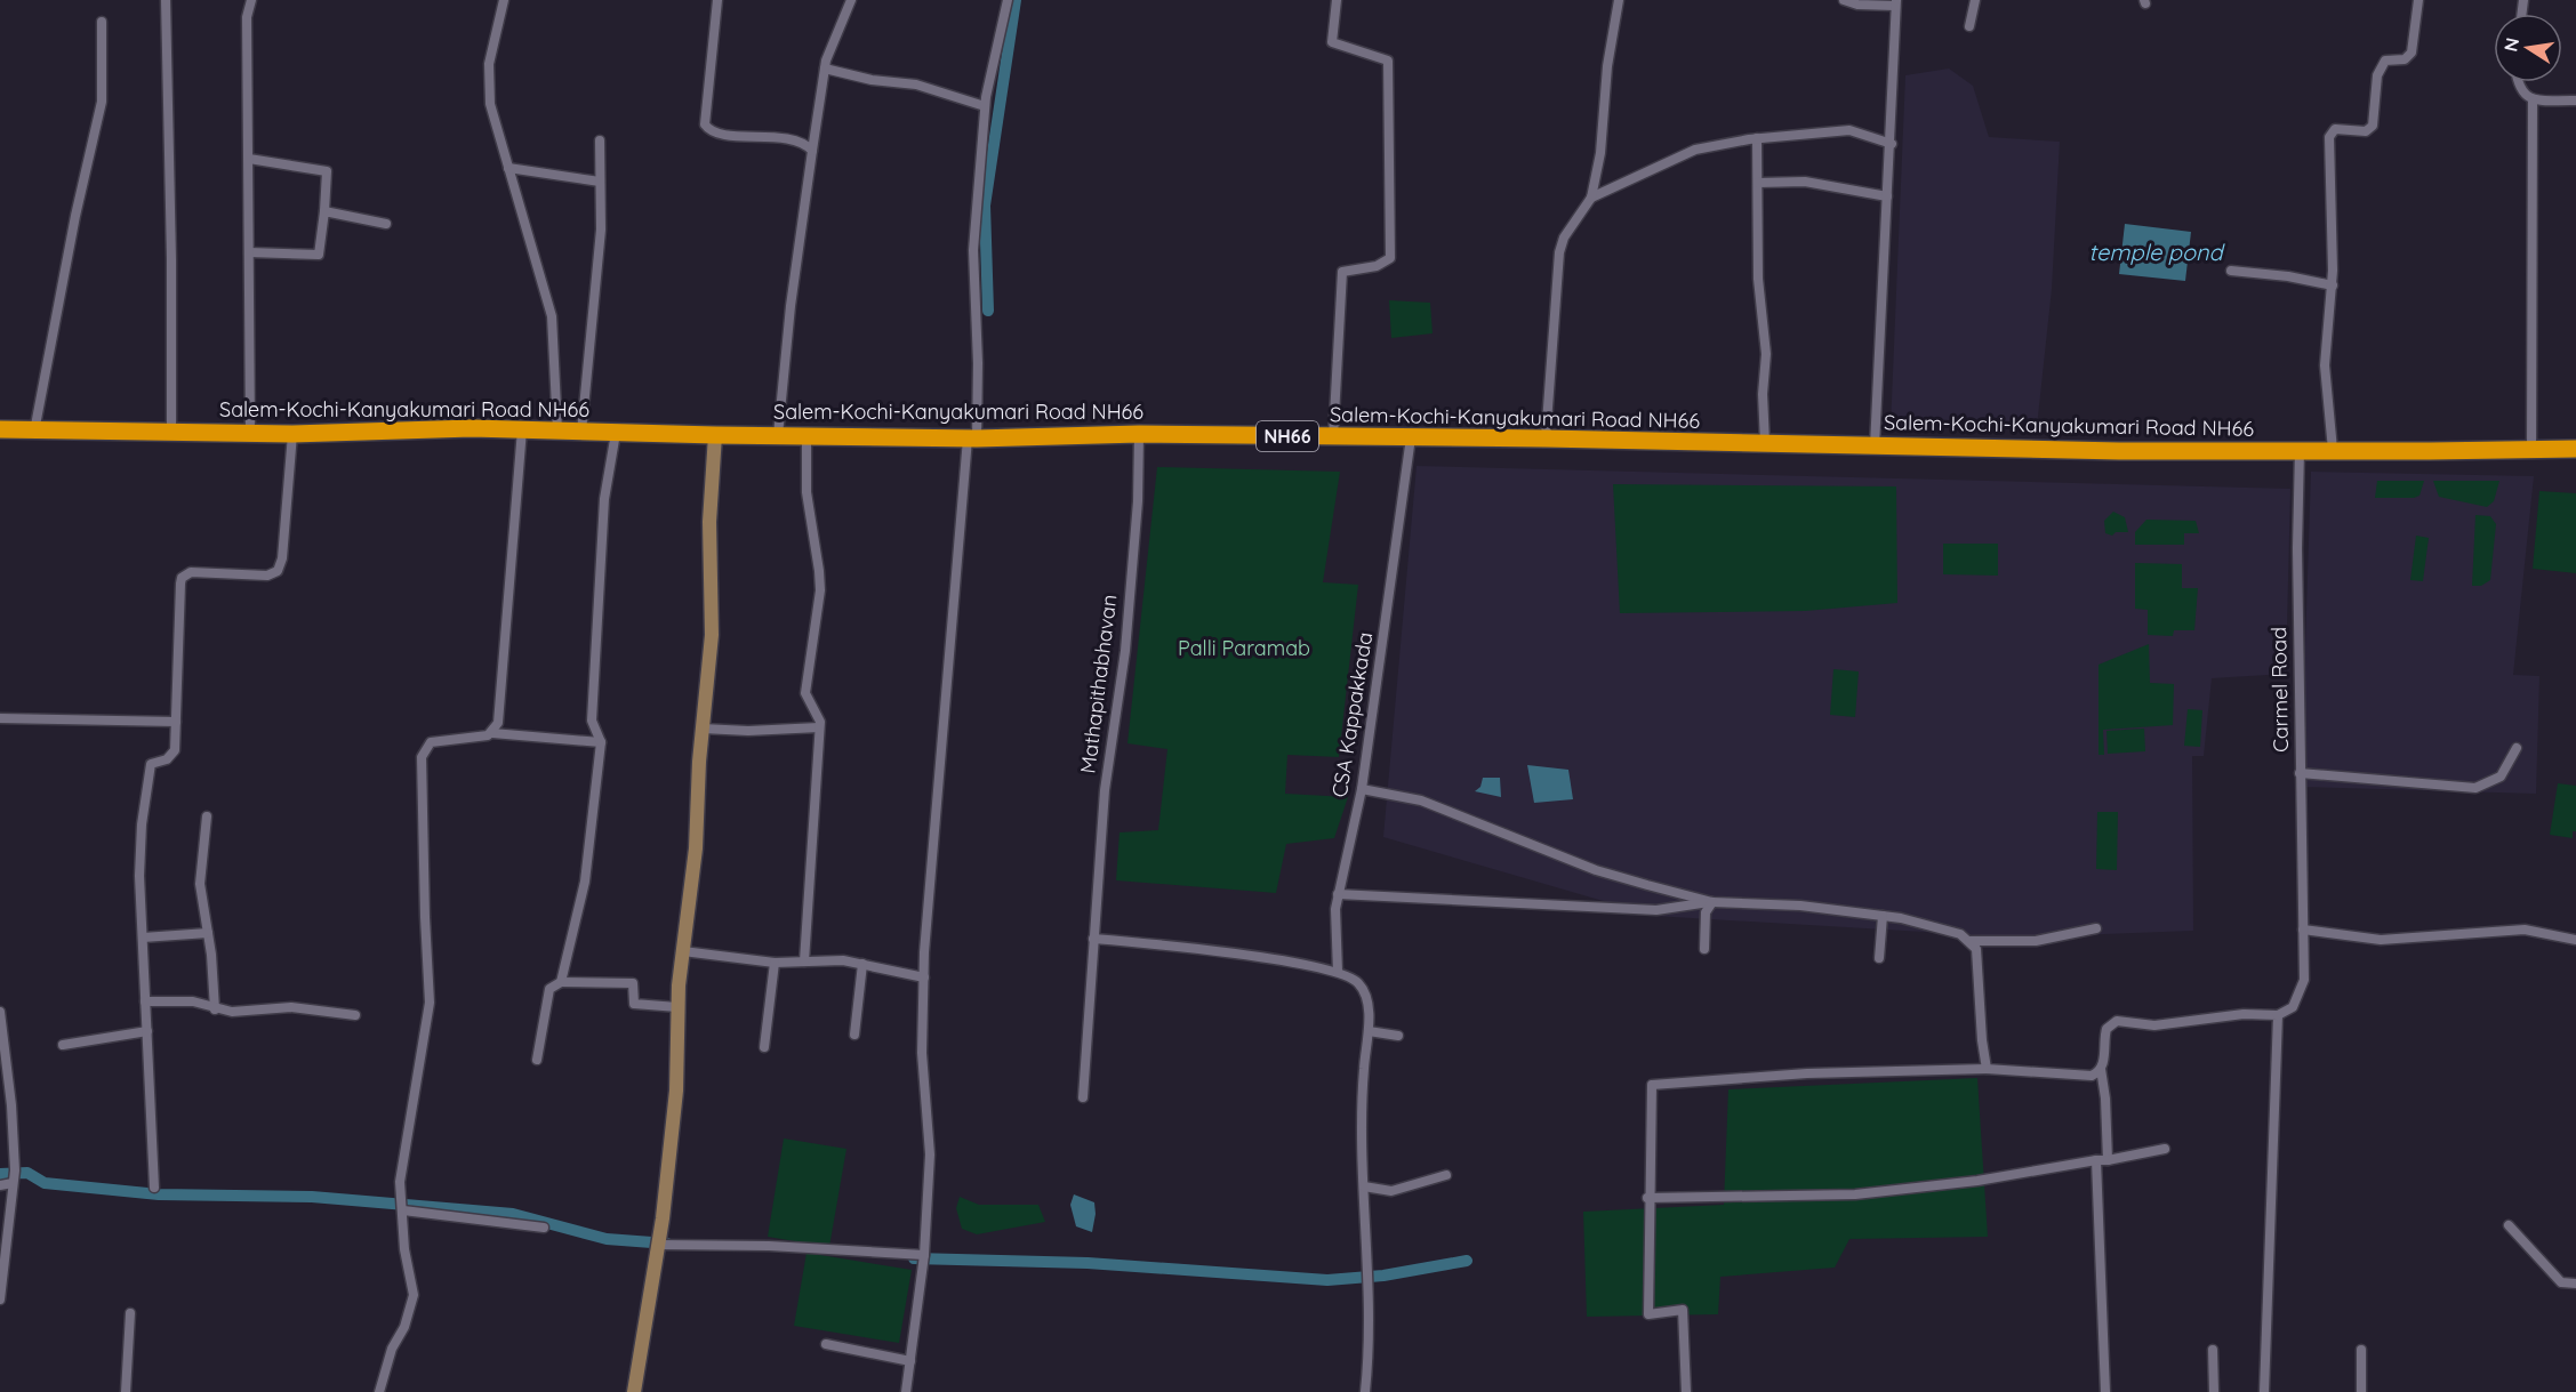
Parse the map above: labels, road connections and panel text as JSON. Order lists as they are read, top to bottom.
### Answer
{
  "streets": {
    "highway": ["Salem-Kochi-Kanyakumari Road NH66", "NH66"],
    "street": ["Mathapithabhavan", "Carmel Road", "CSA Kappakkada"]
  },
  "crossings": [
    ["Salem-Kochi-Kanyakumari Road NH66", "Mathapithabhavan"],
    ["Salem-Kochi-Kanyakumari Road NH66", "Carmel Road"],
    ["Salem-Kochi-Kanyakumari Road NH66", "CSA Kappakkada"]
  ],
  "water": ["temple pond"],
  "parks": ["Palli Paramab"],
  "north": "left"
}
